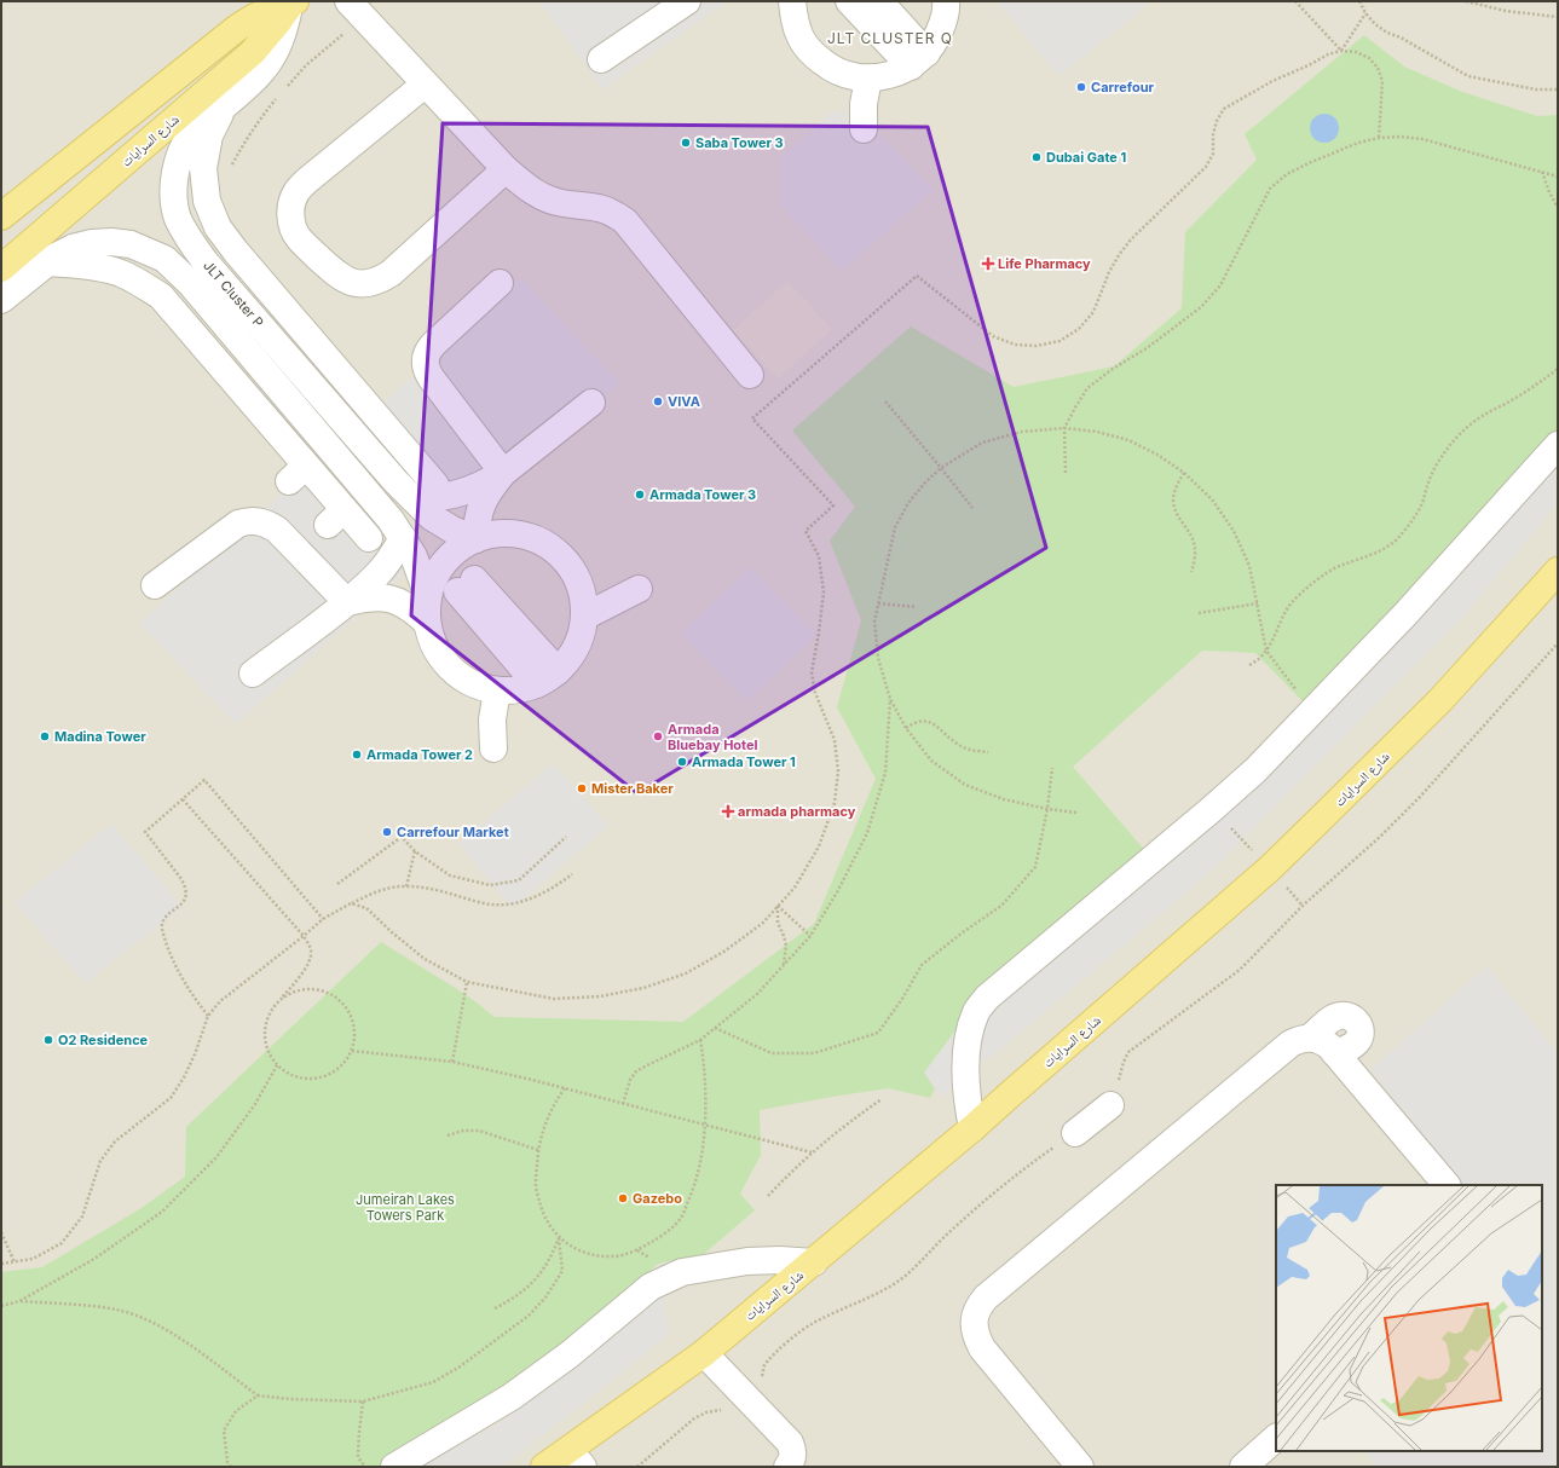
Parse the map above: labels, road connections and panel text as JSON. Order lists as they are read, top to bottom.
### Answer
{
  "streets": {
    "main road": ["شارع السرايات"],
    "lane": ["JLT Cluster P"]
  },
  "crossings": [
    ["شارع السرايات", "JLT Cluster P"]
  ],
  "districts": ["JLT CLUSTER Q"],
  "parks": ["Jumeirah Lakes Towers Park"],
  "places": {
    "other": [
      "Carrefour",
      "Saba Tower 3",
      "Dubai Gate 1",
      "VIVA",
      "Armada Tower 3",
      "Madina Tower",
      "Armada Bluebay Hotel",
      "Armada Tower 2",
      "Armada Tower 1",
      "Mister Baker",
      "Carrefour Market",
      "O2 Residence",
      "Gazebo"
    ],
    "health": ["Life Pharmacy", "armada pharmacy"]
  }
}
